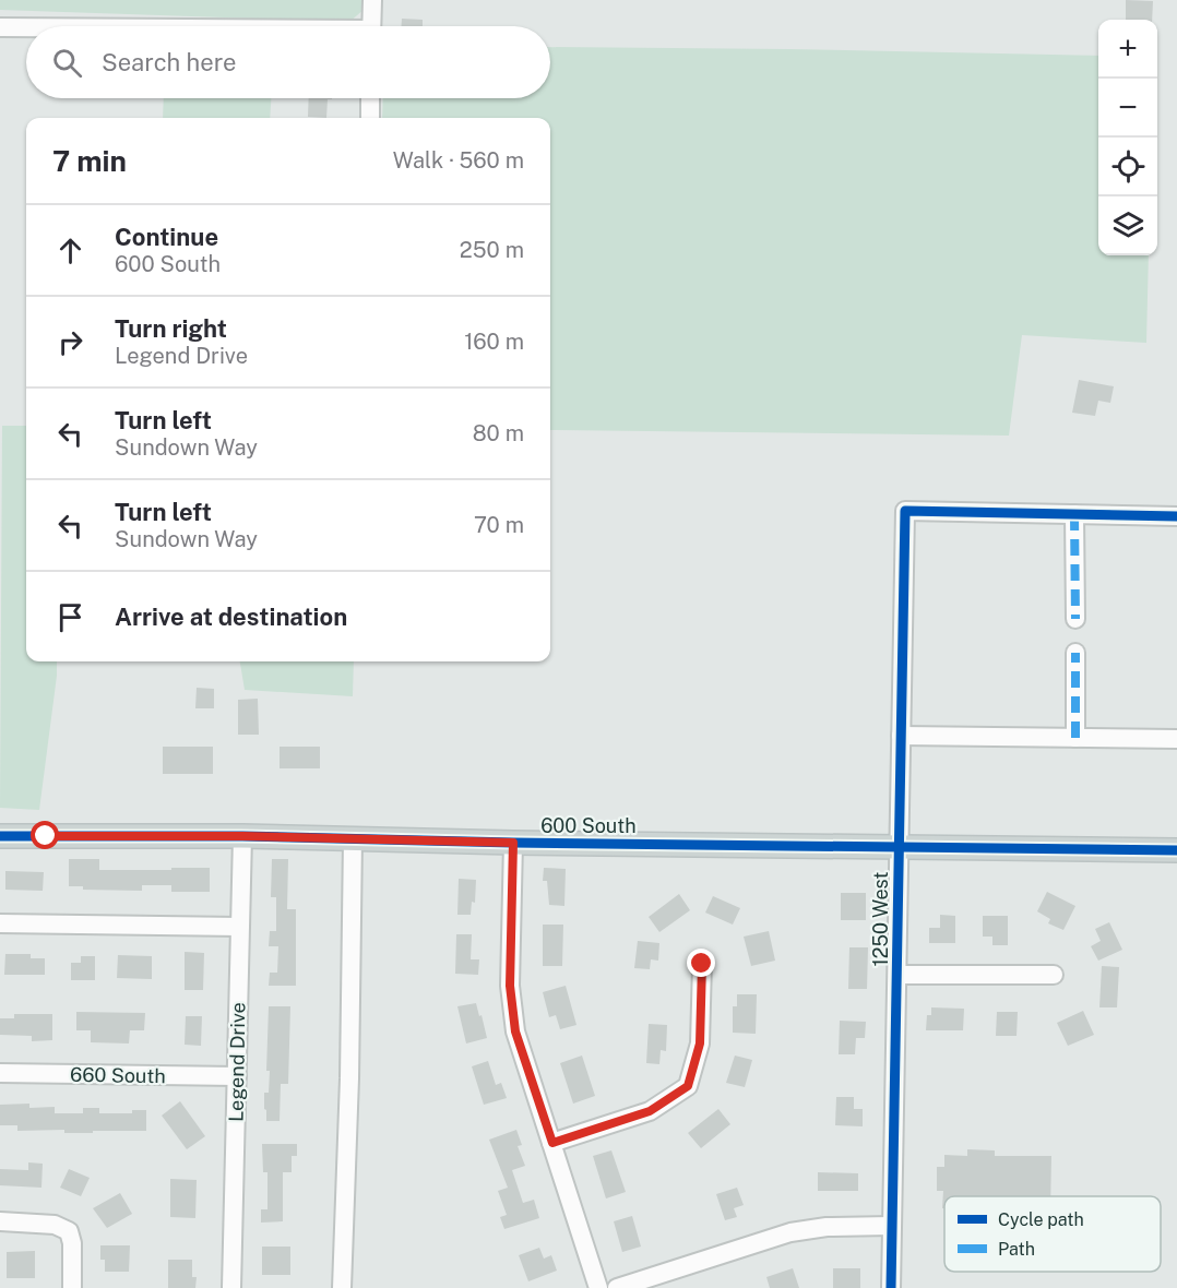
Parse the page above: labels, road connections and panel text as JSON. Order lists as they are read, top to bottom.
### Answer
{
  "streets": {
    "main road": ["600 South"],
    "street": ["1250 West", "Legend Drive", "660 South"]
  },
  "crossings": [
    ["600 South", "1250 West"],
    ["600 South", "Legend Drive"],
    ["Legend Drive", "660 South"]
  ],
  "legend": ["Cycle path", "Path"],
  "page": {
    "map_buttons": ["+", "−"],
    "search": "Search here",
    "heading": ["7 min", "Walk · 560 m"],
    "list": [
      ["Continue", "600 South", "250 m"],
      ["Turn right", "Legend Drive", "160 m"],
      ["Turn left", "Sundown Way", "80 m"],
      ["Turn left", "Sundown Way", "70 m"],
      "Arrive at destination"
    ]
  }
}
